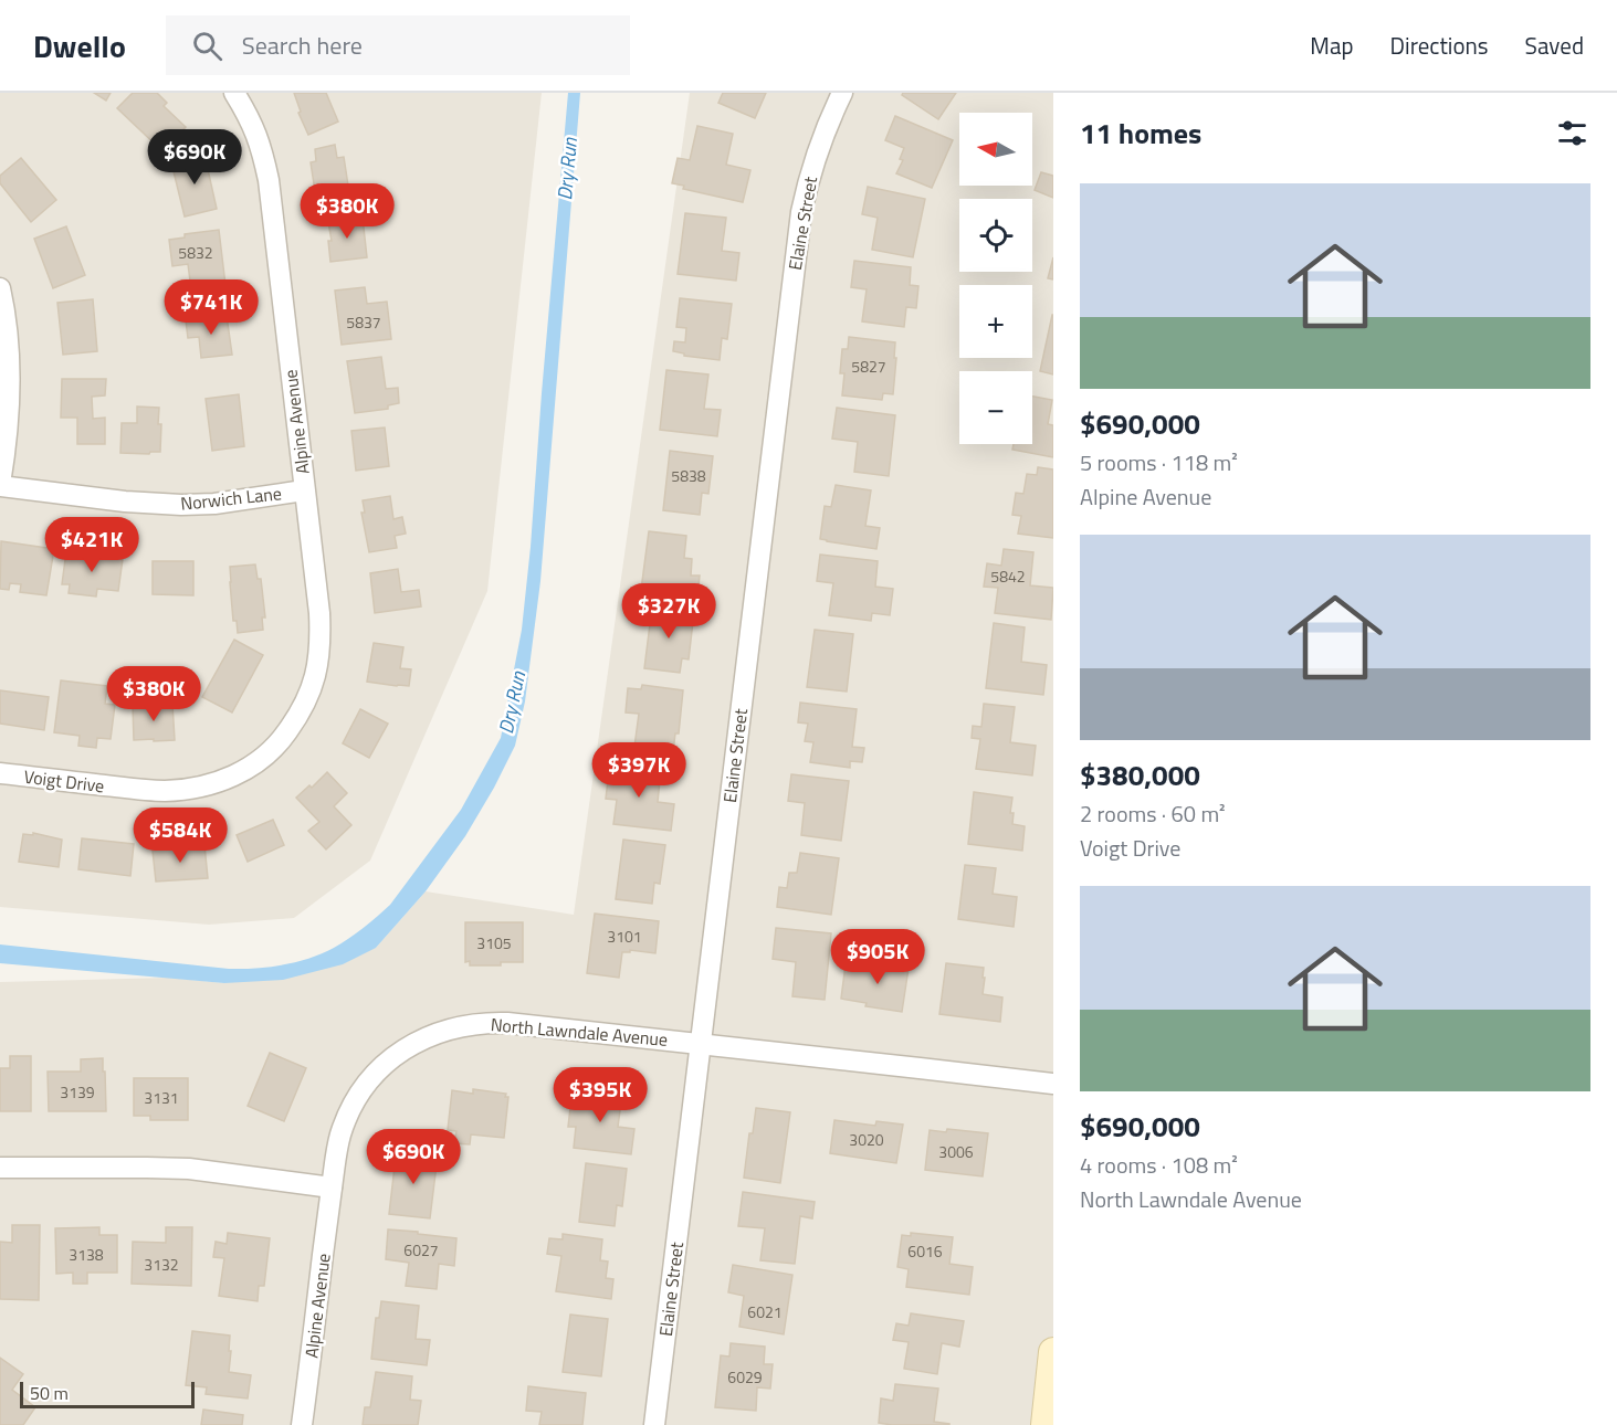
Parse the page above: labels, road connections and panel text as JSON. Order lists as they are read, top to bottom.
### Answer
{
  "streets": {
    "street": [
      "Elaine Street",
      "Alpine Avenue",
      "Norwich Lane",
      "Voigt Drive",
      "North Lawndale Avenue"
    ]
  },
  "crossings": [
    ["Elaine Street", "North Lawndale Avenue"],
    ["Alpine Avenue", "Norwich Lane"],
    ["Alpine Avenue", "Voigt Drive"],
    ["Alpine Avenue", "North Lawndale Avenue"]
  ],
  "water": ["Dry Run"],
  "house_numbers": [
    "5832",
    "5837",
    "5827",
    "5838",
    "5842",
    "3101",
    "3105",
    "3139",
    "3131",
    "3020",
    "3006",
    "6027",
    "6016",
    "3138",
    "3132",
    "6021",
    "6029"
  ],
  "scale_bar": "50 m",
  "north": "left",
  "page": {
    "header": "Dwello",
    "search": "Search here",
    "nav": ["Map", "Directions", "Saved"],
    "heading": "11 homes",
    "map_buttons": ["+", "−"],
    "price": [
      "$690K",
      "$380K",
      "$741K",
      "$421K",
      "$327K",
      "$380K",
      "$397K",
      "$584K",
      "$905K",
      "$395K",
      "$690K"
    ],
    "list": [
      {
        "name": "$690,000",
        "note": "5 rooms · 118 m² · Alpine Avenue"
      },
      {
        "name": "$380,000",
        "note": "2 rooms · 60 m² · Voigt Drive"
      },
      {
        "name": "$690,000",
        "note": "4 rooms · 108 m² · North Lawndale Avenue"
      }
    ],
    "scale": "50 m"
  }
}
